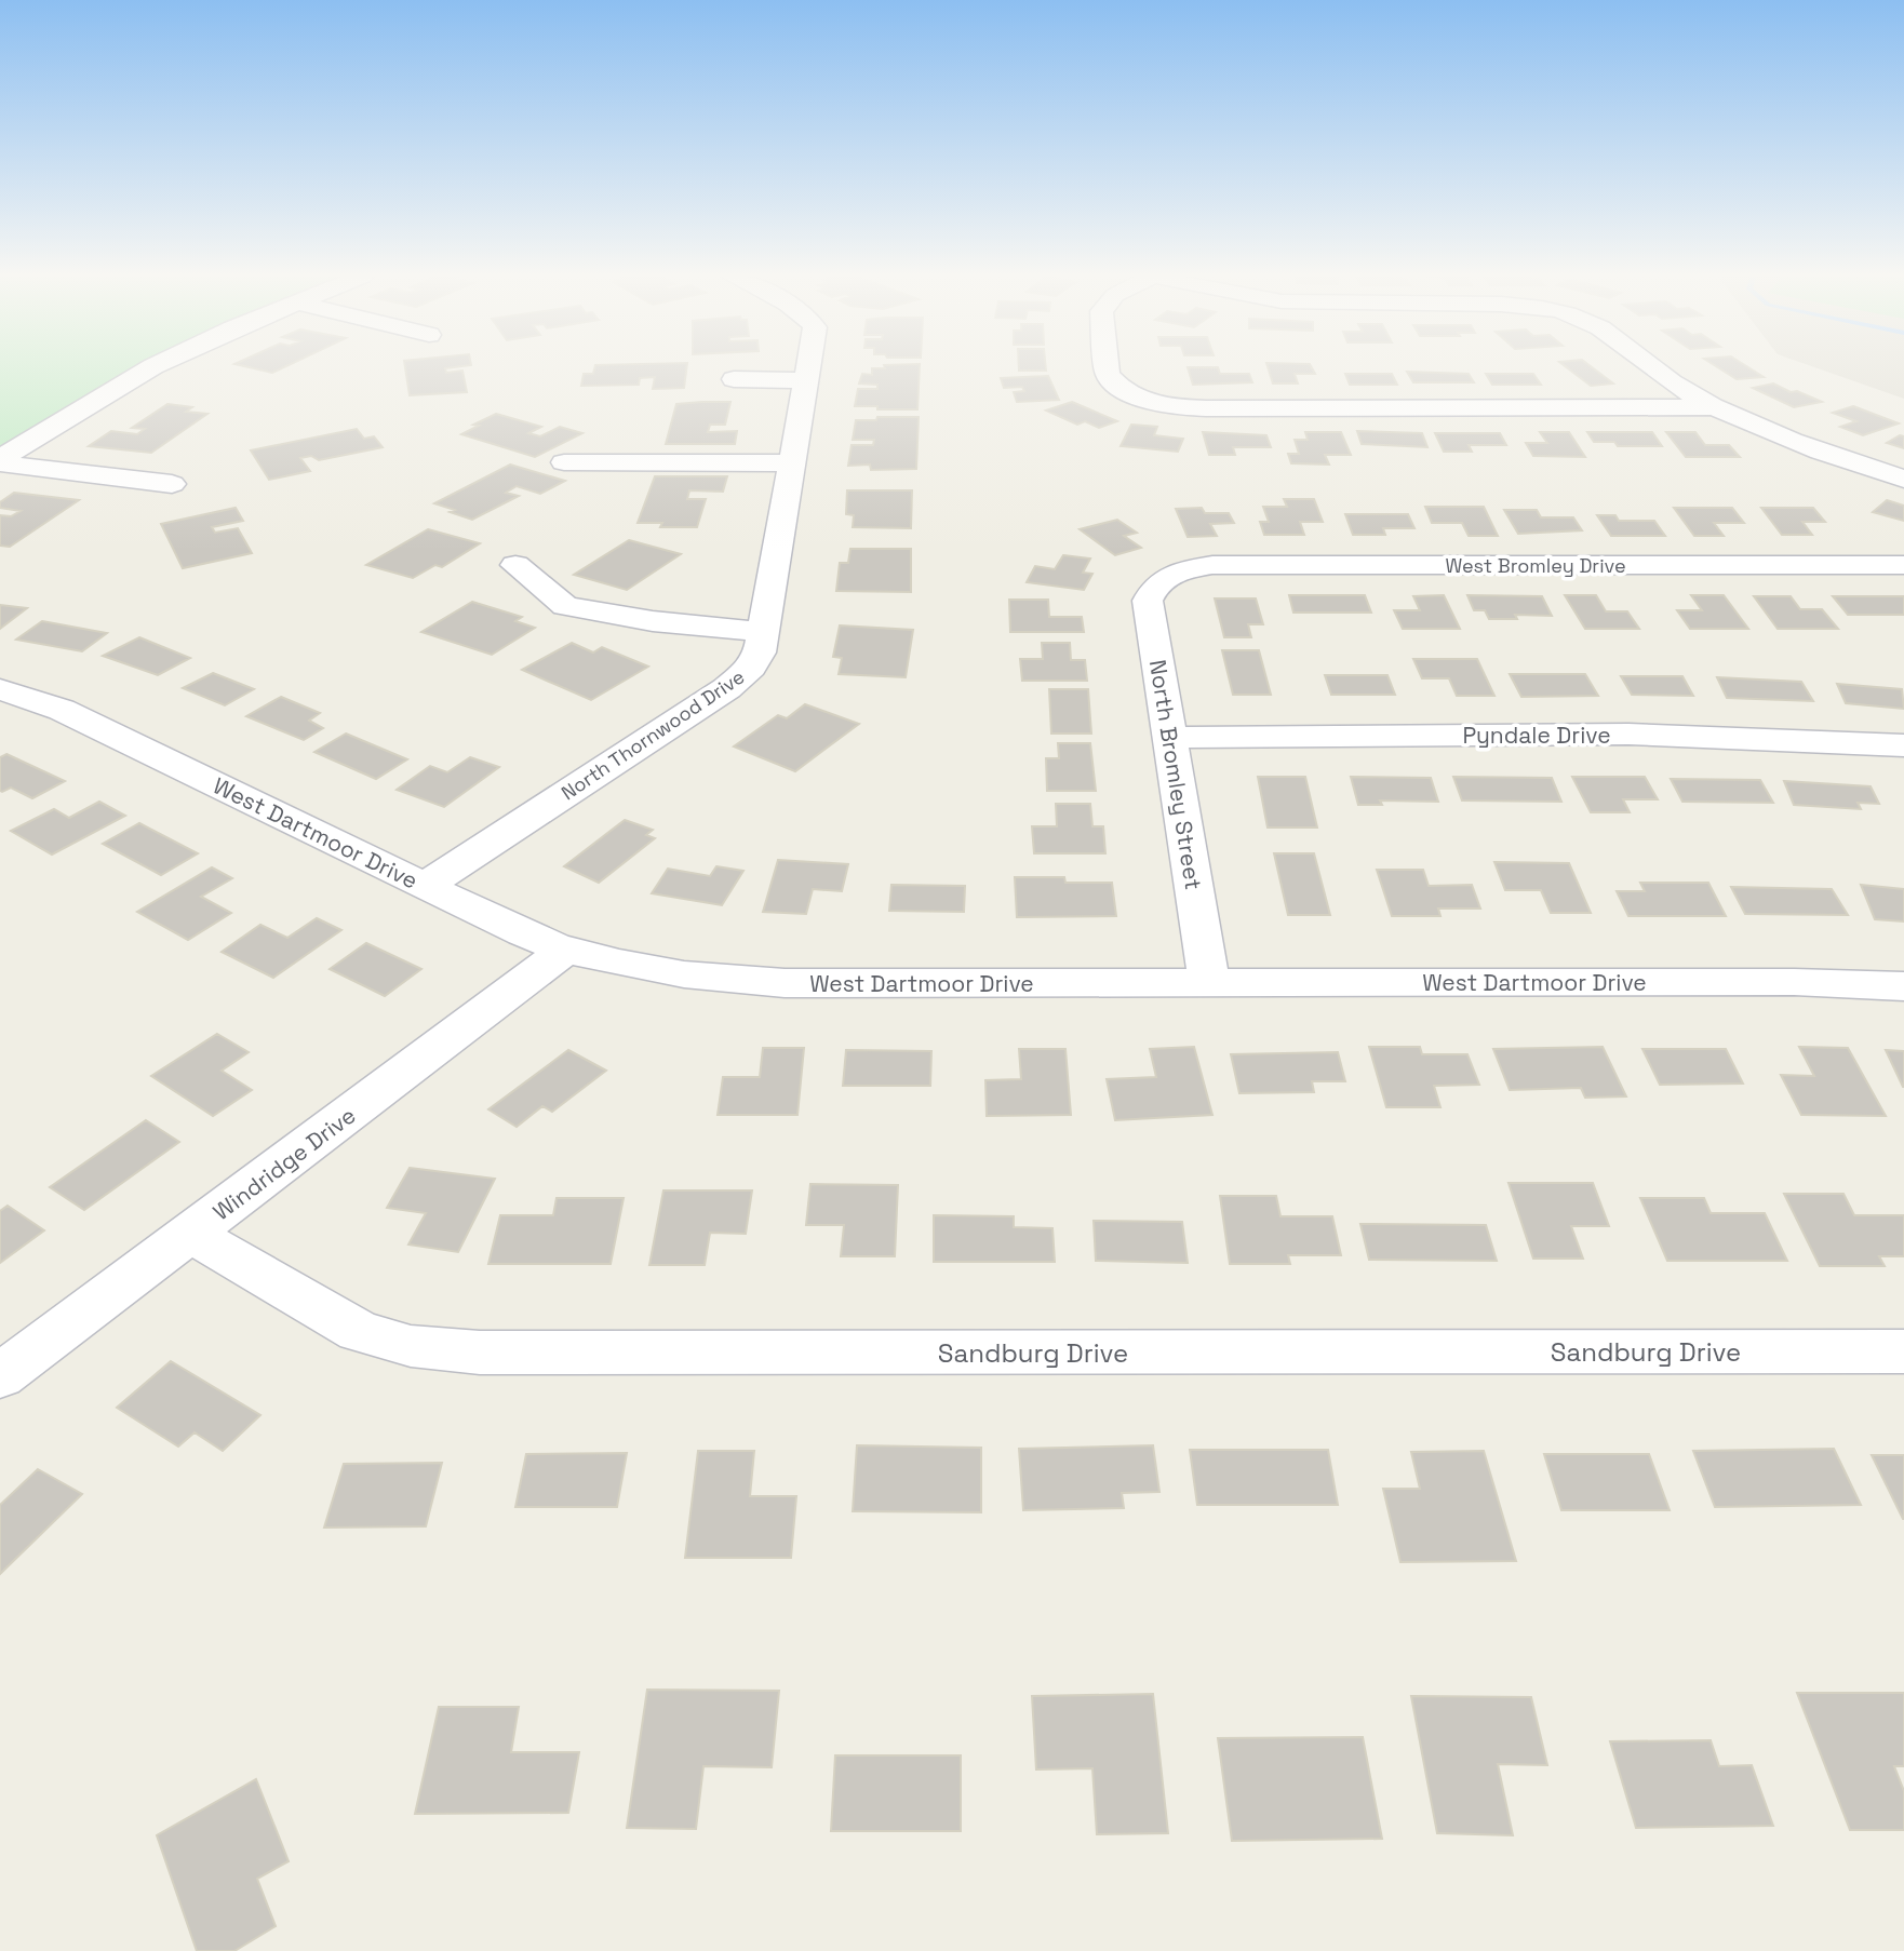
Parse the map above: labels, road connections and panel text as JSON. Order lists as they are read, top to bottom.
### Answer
{
  "streets": {
    "street": [
      "West Bromley Drive",
      "North Thornwood Drive",
      "Pyndale Drive",
      "North Bromley Street",
      "West Dartmoor Drive",
      "Windridge Drive",
      "Sandburg Drive"
    ]
  },
  "crossings": [
    ["West Bromley Drive", "North Bromley Street"],
    ["North Thornwood Drive", "West Dartmoor Drive"],
    ["Pyndale Drive", "North Bromley Street"],
    ["North Bromley Street", "West Dartmoor Drive"],
    ["West Dartmoor Drive", "Windridge Drive"],
    ["Windridge Drive", "Sandburg Drive"]
  ]
}
